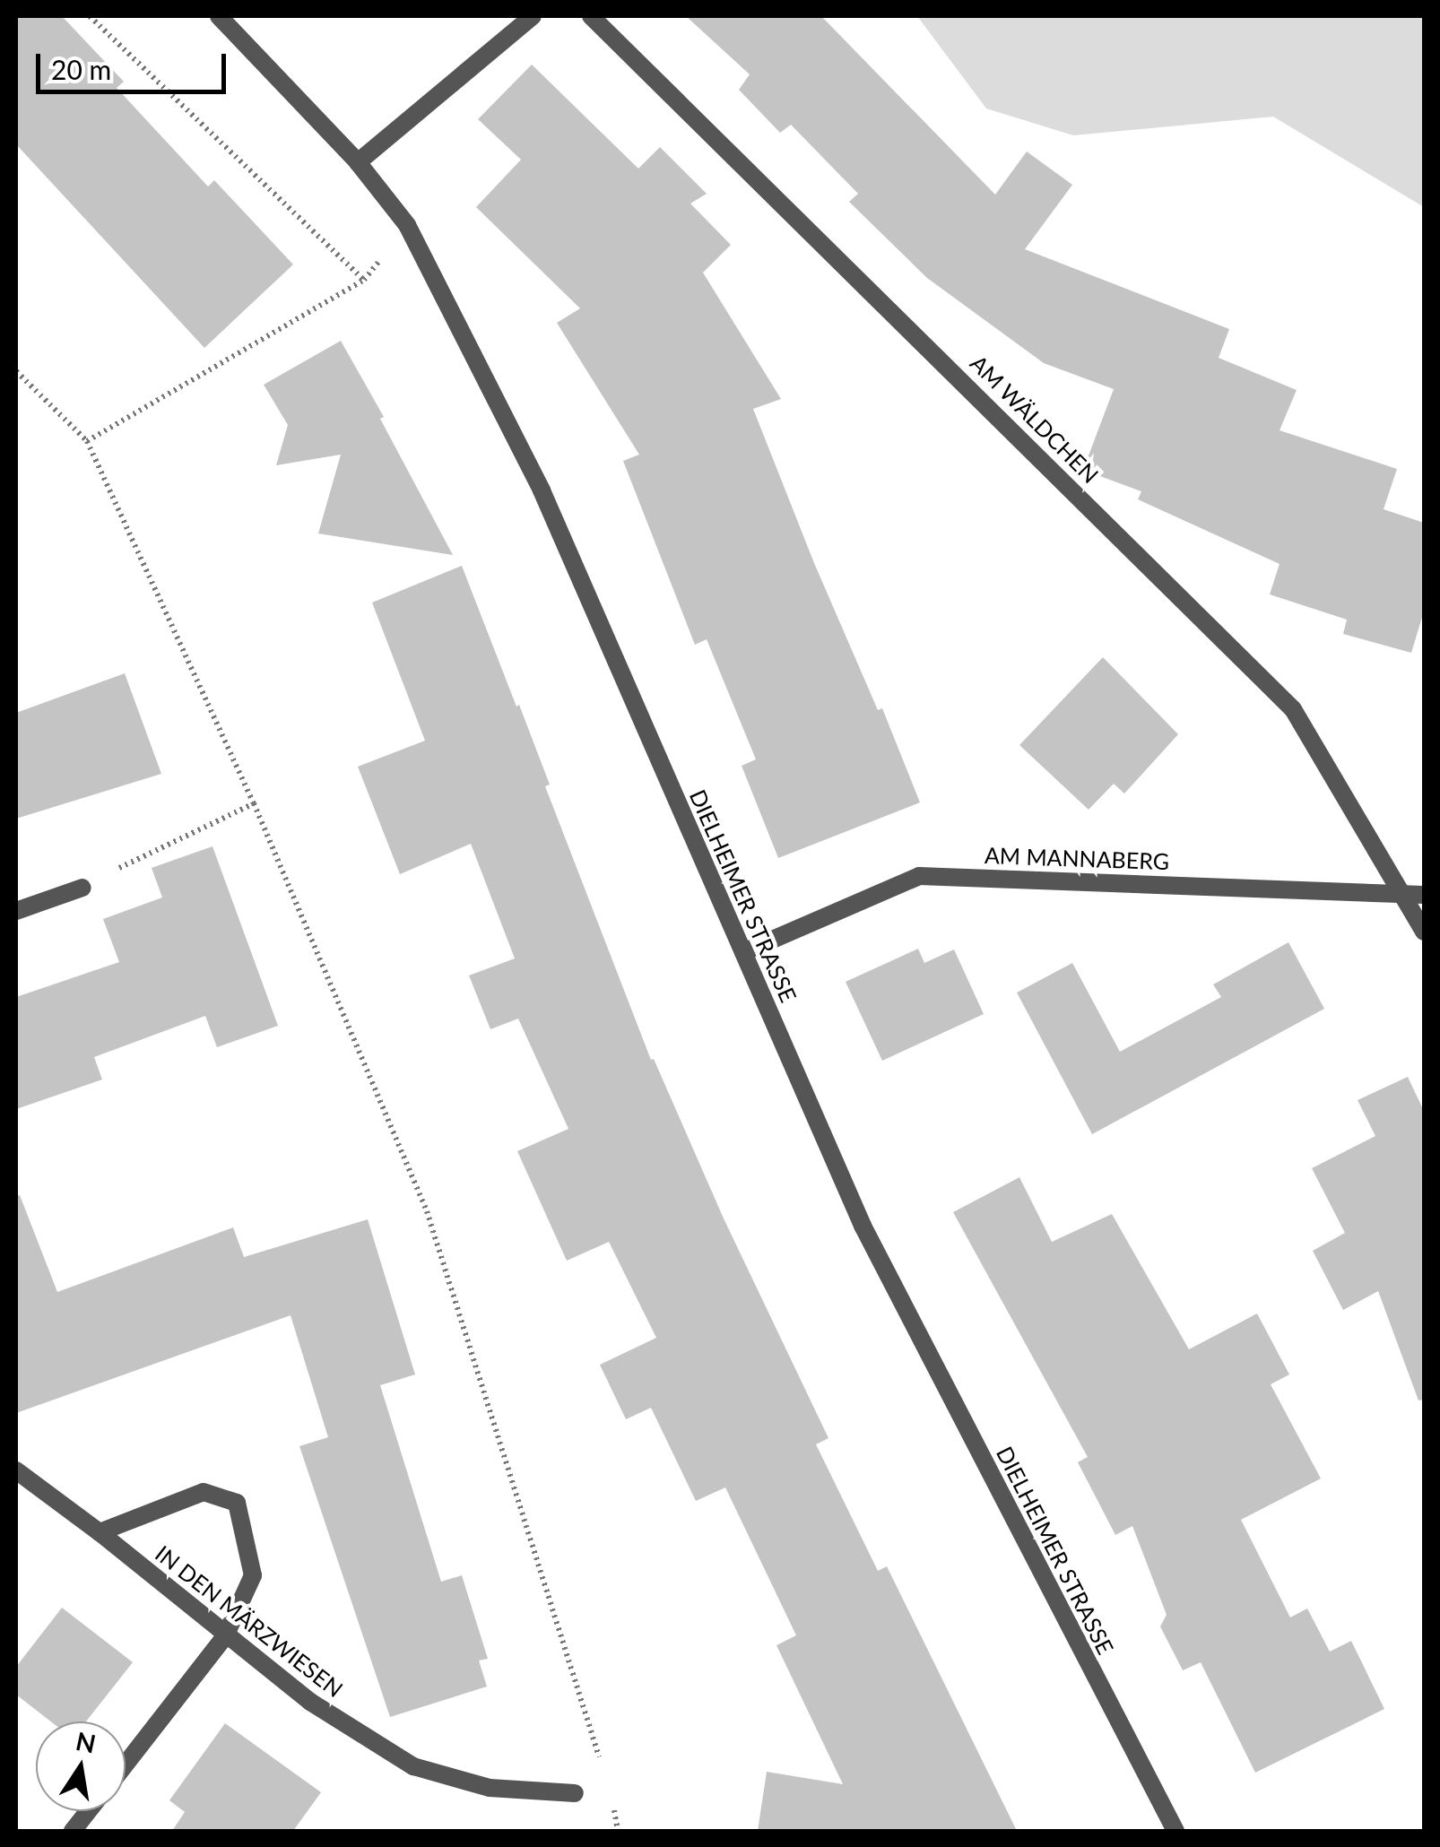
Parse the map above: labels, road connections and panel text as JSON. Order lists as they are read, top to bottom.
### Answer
{
  "streets": {
    "street": [
      "AM WÄLDCHEN",
      "AM MANNABERG",
      "DIELHEIMER STRASSE",
      "IN DEN MÄRZWIESEN"
    ]
  },
  "crossings": [
    ["AM WÄLDCHEN", "AM MANNABERG"],
    ["AM MANNABERG", "DIELHEIMER STRASSE"]
  ],
  "scale_bar": "20 m",
  "north": "top"
}
